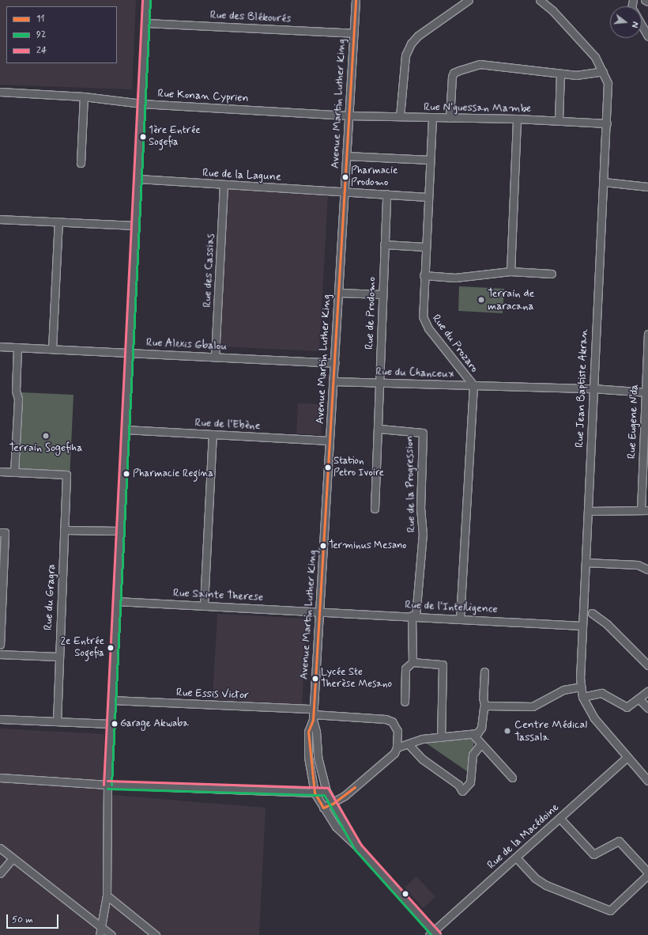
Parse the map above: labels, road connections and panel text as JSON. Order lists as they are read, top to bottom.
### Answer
{
  "streets": {
    "street": [
      "Rue des Blékourés",
      "Rue Konan Cyprien",
      "Avenue Martin Luther King",
      "Rue N'guessan Mambe",
      "Rue de la Lagune",
      "Rue des Cassias",
      "Rue de Prodomo",
      "Rue du Prozaro",
      "Rue Alexis Gbalou",
      "Rue du Chanceux",
      "Rue Jean Baptiste Akran",
      "Rue Eugene N'da",
      "Rue de l'Ebène",
      "Rue de la Progression",
      "Rue Sainte Therese",
      "Rue du Gragra",
      "Rue de l'Intelligence",
      "Rue Essis Victor",
      "Rue de la Macédoine"
    ]
  },
  "crossings": [
    ["Rue des Blékourés", "Avenue Martin Luther King"],
    ["Rue Konan Cyprien", "Avenue Martin Luther King"],
    ["Rue Konan Cyprien", "Rue N'guessan Mambe"],
    ["Avenue Martin Luther King", "Rue N'guessan Mambe"],
    ["Avenue Martin Luther King", "Rue de la Lagune"],
    ["Avenue Martin Luther King", "Rue Alexis Gbalou"],
    ["Avenue Martin Luther King", "Rue du Chanceux"],
    ["Avenue Martin Luther King", "Rue de l'Ebène"],
    ["Avenue Martin Luther King", "Rue Sainte Therese"],
    ["Avenue Martin Luther King", "Rue de l'Intelligence"],
    ["Avenue Martin Luther King", "Rue Essis Victor"],
    ["Avenue Martin Luther King", "Rue de la Macédoine"],
    ["Rue N'guessan Mambe", "Rue du Prozaro"],
    ["Rue N'guessan Mambe", "Rue Jean Baptiste Akran"],
    ["Rue de la Lagune", "Rue des Cassias"],
    ["Rue de la Lagune", "Rue de Prodomo"],
    ["Rue de la Lagune", "Rue du Prozaro"],
    ["Rue des Cassias", "Rue Alexis Gbalou"],
    ["Rue de Prodomo", "Rue du Chanceux"],
    ["Rue de Prodomo", "Rue de la Progression"],
    ["Rue du Prozaro", "Rue du Chanceux"],
    ["Rue du Prozaro", "Rue de l'Intelligence"],
    ["Rue du Chanceux", "Rue Jean Baptiste Akran"],
    ["Rue du Chanceux", "Rue Eugene N'da"],
    ["Rue Jean Baptiste Akran", "Rue de l'Intelligence"],
    ["Rue Jean Baptiste Akran", "Rue de la Macédoine"],
    ["Rue de la Progression", "Rue de l'Intelligence"],
    ["Rue Sainte Therese", "Rue de l'Intelligence"]
  ],
  "places": [
    "1ère Entrée Sogefia",
    "Pharmacie Prodomo",
    "Terrain de maracana",
    "Terrain Sogefiha",
    "Station Petro Ivoire",
    "Pharmacie Regina",
    "Terminus Mesano",
    "2e Entrée Sogefia",
    "Lycée Ste Therèse Mesano",
    "Garage Akwaba",
    "Centre Médical Tassala"
  ],
  "lines": ["transit line 11", "transit line 92", "transit line 24"],
  "legend": ["11", "92", "24"],
  "scale_bar": "50 m",
  "north": "right"
}
